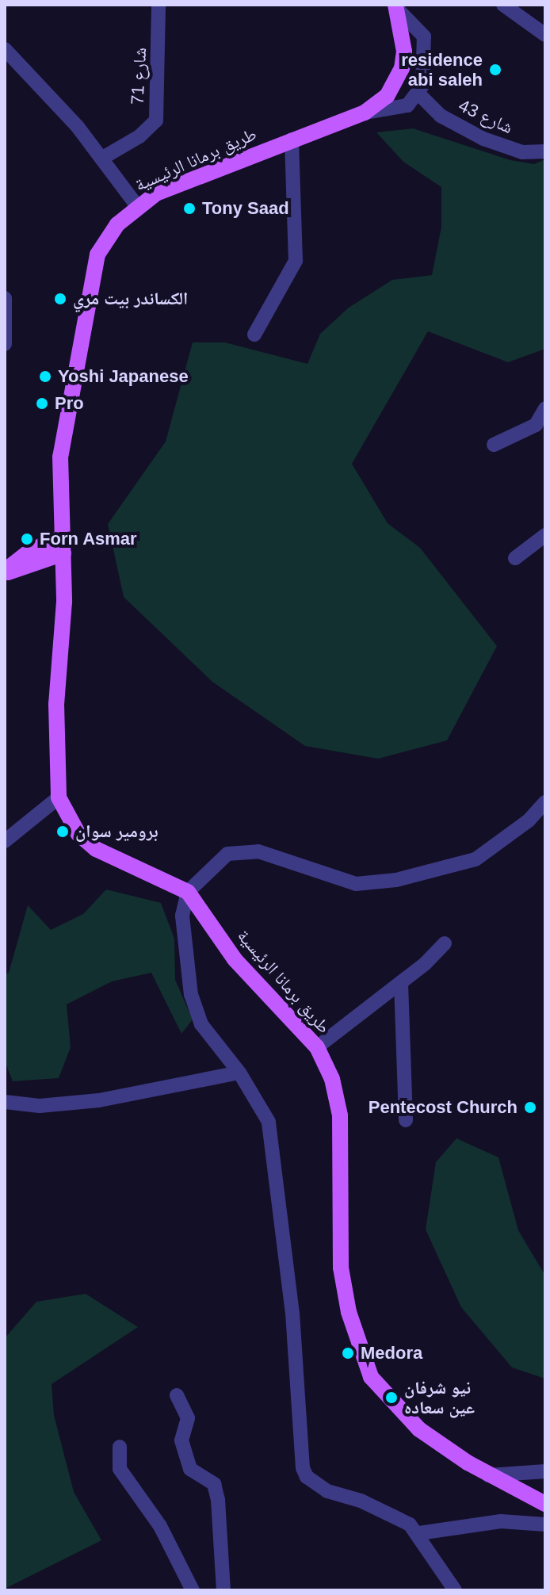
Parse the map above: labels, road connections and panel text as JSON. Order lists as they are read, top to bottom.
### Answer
{
  "streets": {
    "main road": ["طريق برمانا الرئيسية"],
    "street": ["شارع 71", "شارع 43"]
  },
  "places": [
    "residence abi saleh",
    "Tony Saad",
    "الكساندر بيت مري",
    "Yoshi Japanese",
    "Pro",
    "Forn Asmar",
    "برومير سوان",
    "Pentecost Church",
    "Medora",
    "نيو شرفان عين سعاده"
  ]
}
